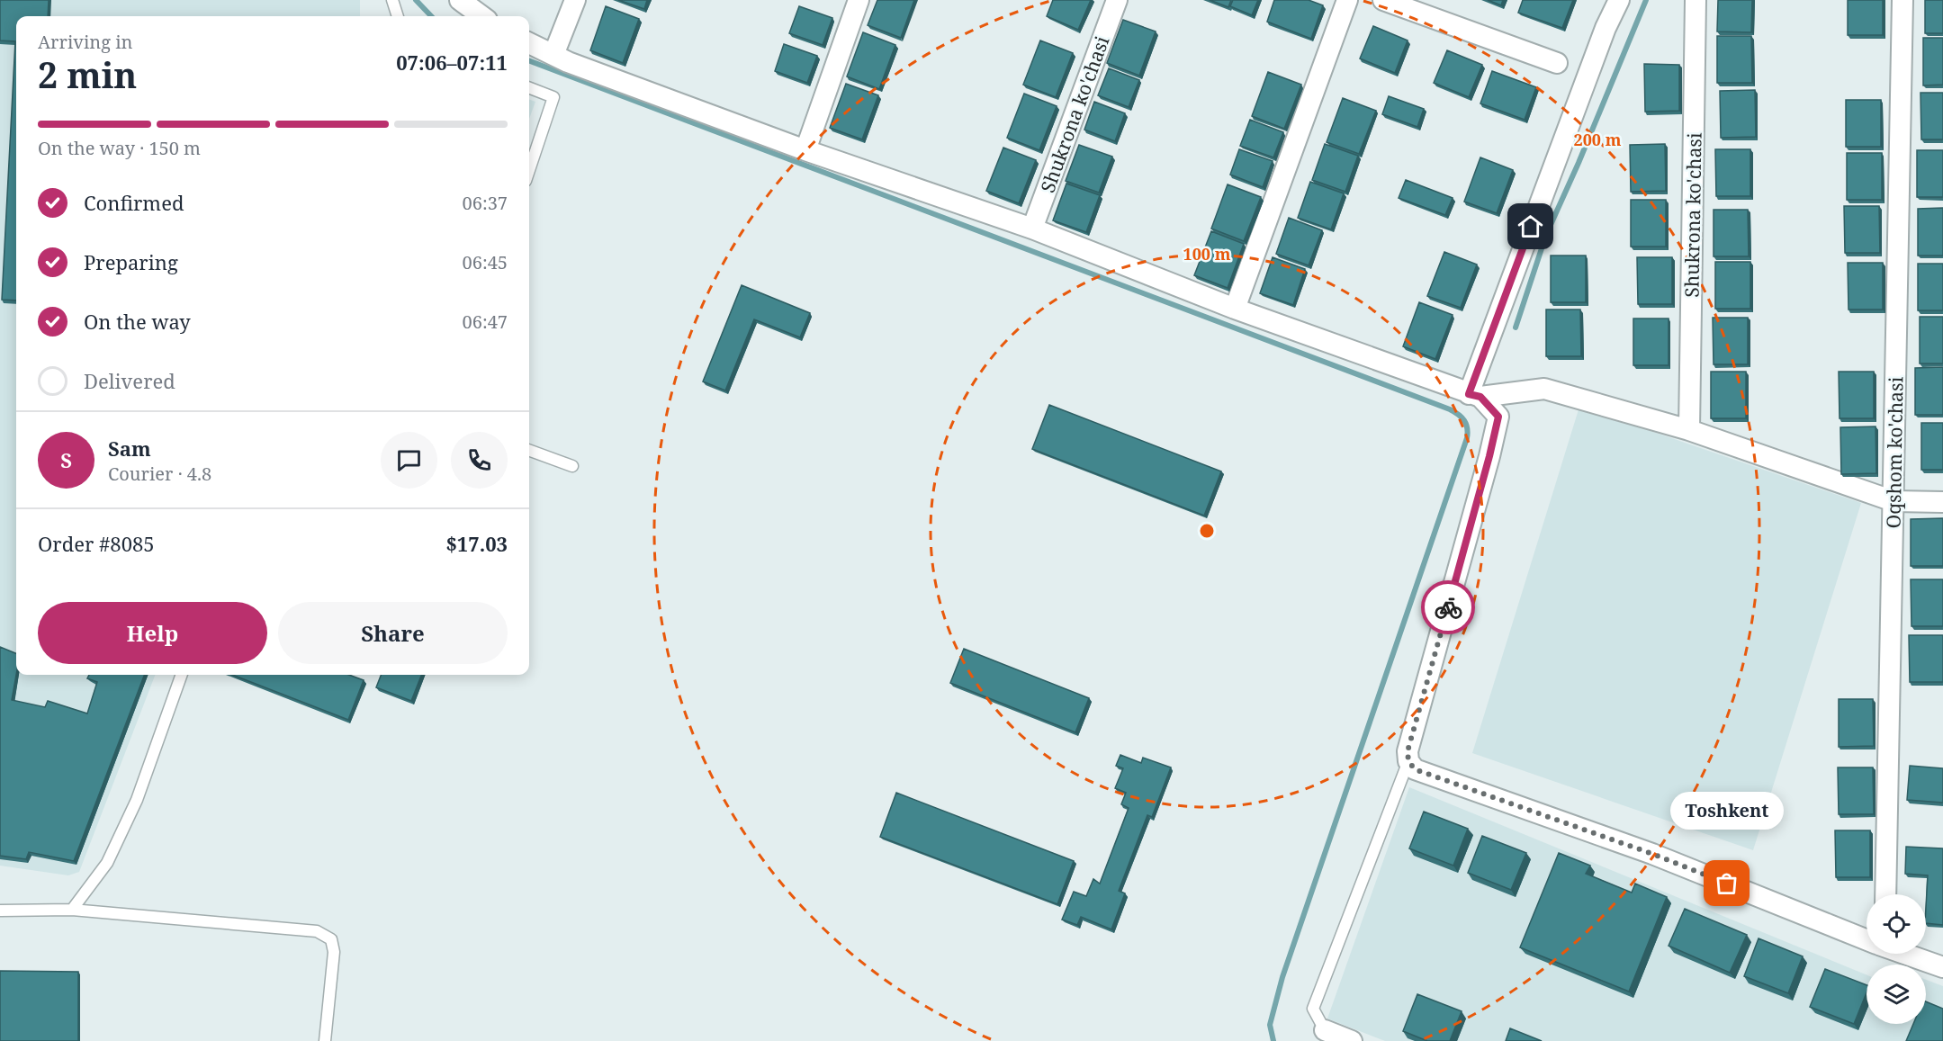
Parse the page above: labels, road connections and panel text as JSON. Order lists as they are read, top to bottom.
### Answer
{
  "streets": {
    "street": ["Shukrona ko'chasi", "Oqshom ko'chasi"]
  },
  "places": ["Toshkent"],
  "page": {
    "heading": ["2 min", "Arriving in", "07:06–07:11"],
    "panel": [
      "Sam",
      "Courier · 4.8",
      "Order #8085",
      "$17.03"
    ],
    "bar": "On the way · 150 m",
    "list": [
      ["Confirmed", "06:37"],
      ["Preparing", "06:45"],
      ["On the way", "06:47"],
      "Delivered"
    ],
    "round": "S",
    "buttons": ["Help", "Share"],
    "bubble": "Toshkent"
  },
  "rings": ["200 m", "100 m"]
}
